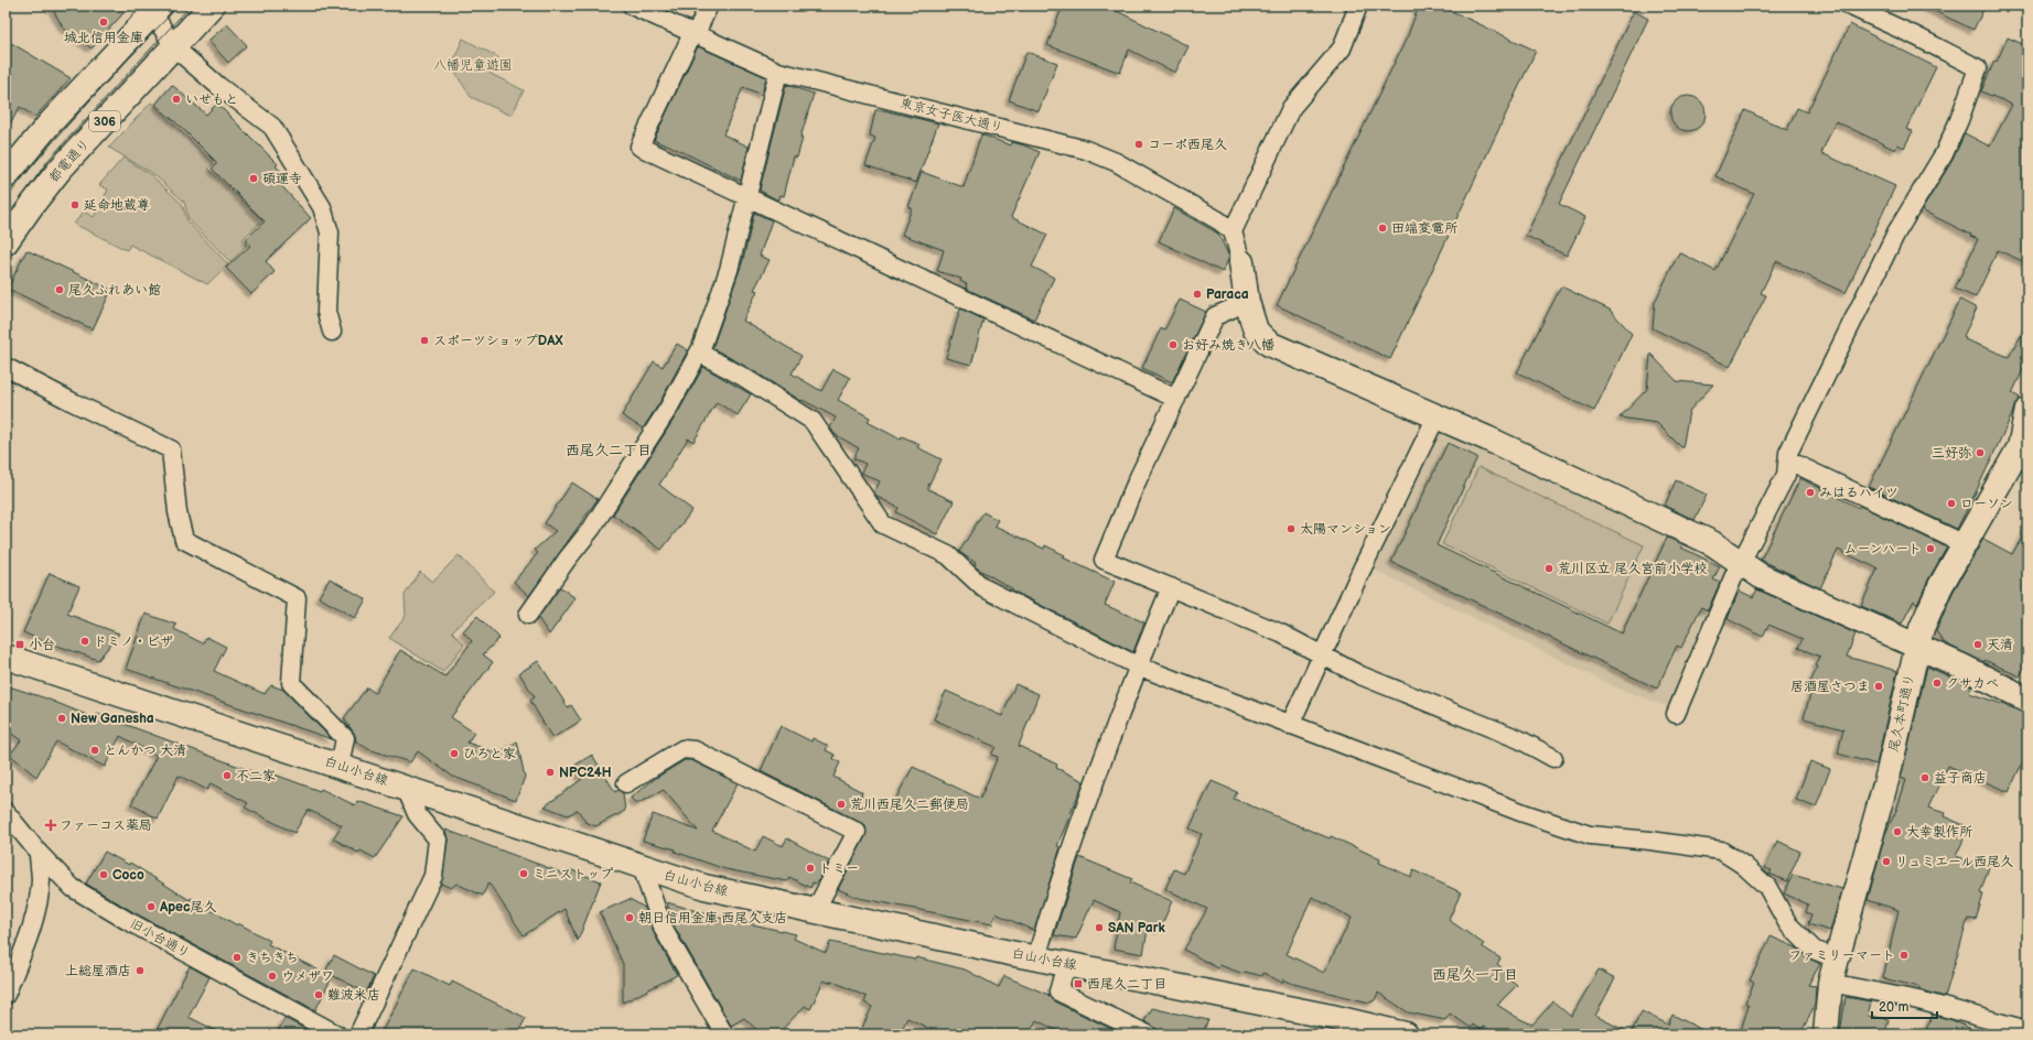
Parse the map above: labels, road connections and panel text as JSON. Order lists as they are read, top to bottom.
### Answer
{
  "streets": {
    "main road": [
      "306",
      "都電通り",
      "尾久本町通り",
      "白山小台線"
    ],
    "street": ["東京女子医大通り", "旧小台通り"]
  },
  "districts": ["西尾久二丁目", "西尾久一丁目"],
  "parks": ["八幡児童遊園"],
  "places": {
    "other": [
      "城北信用金庫",
      "いせもと",
      "コーポ西尾久",
      "碩運寺",
      "延命地蔵尊",
      "田端変電所",
      "尾久ふれあい館",
      "Paraca",
      "スポーツショップDAX",
      "お好み焼き八幡",
      "三好弥",
      "みはるハイツ",
      "ローソン",
      "太陽マンション",
      "ムーンハート",
      "荒川区立 尾久宮前小学校",
      "ドミノ・ピザ",
      "天清",
      "クサカベ",
      "居酒屋さつま",
      "New Ganesha",
      "とんかつ 大清",
      "ひろと家",
      "NPC24H",
      "不二家",
      "益子商店",
      "荒川西尾久二郵便局",
      "大幸製作所",
      "リュミエール西尾久",
      "トミー",
      "ミニストップ",
      "Coco",
      "Apec尾久",
      "朝日信用金庫 西尾久支店",
      "SAN Park",
      "ファミリーマート",
      "きちきち",
      "上総屋酒店",
      "ウメザワ",
      "難波米店"
    ],
    "transit": ["小台", "西尾久二丁目"],
    "health": ["ファーコス薬局"]
  },
  "scale_bar": "20 m"
}
